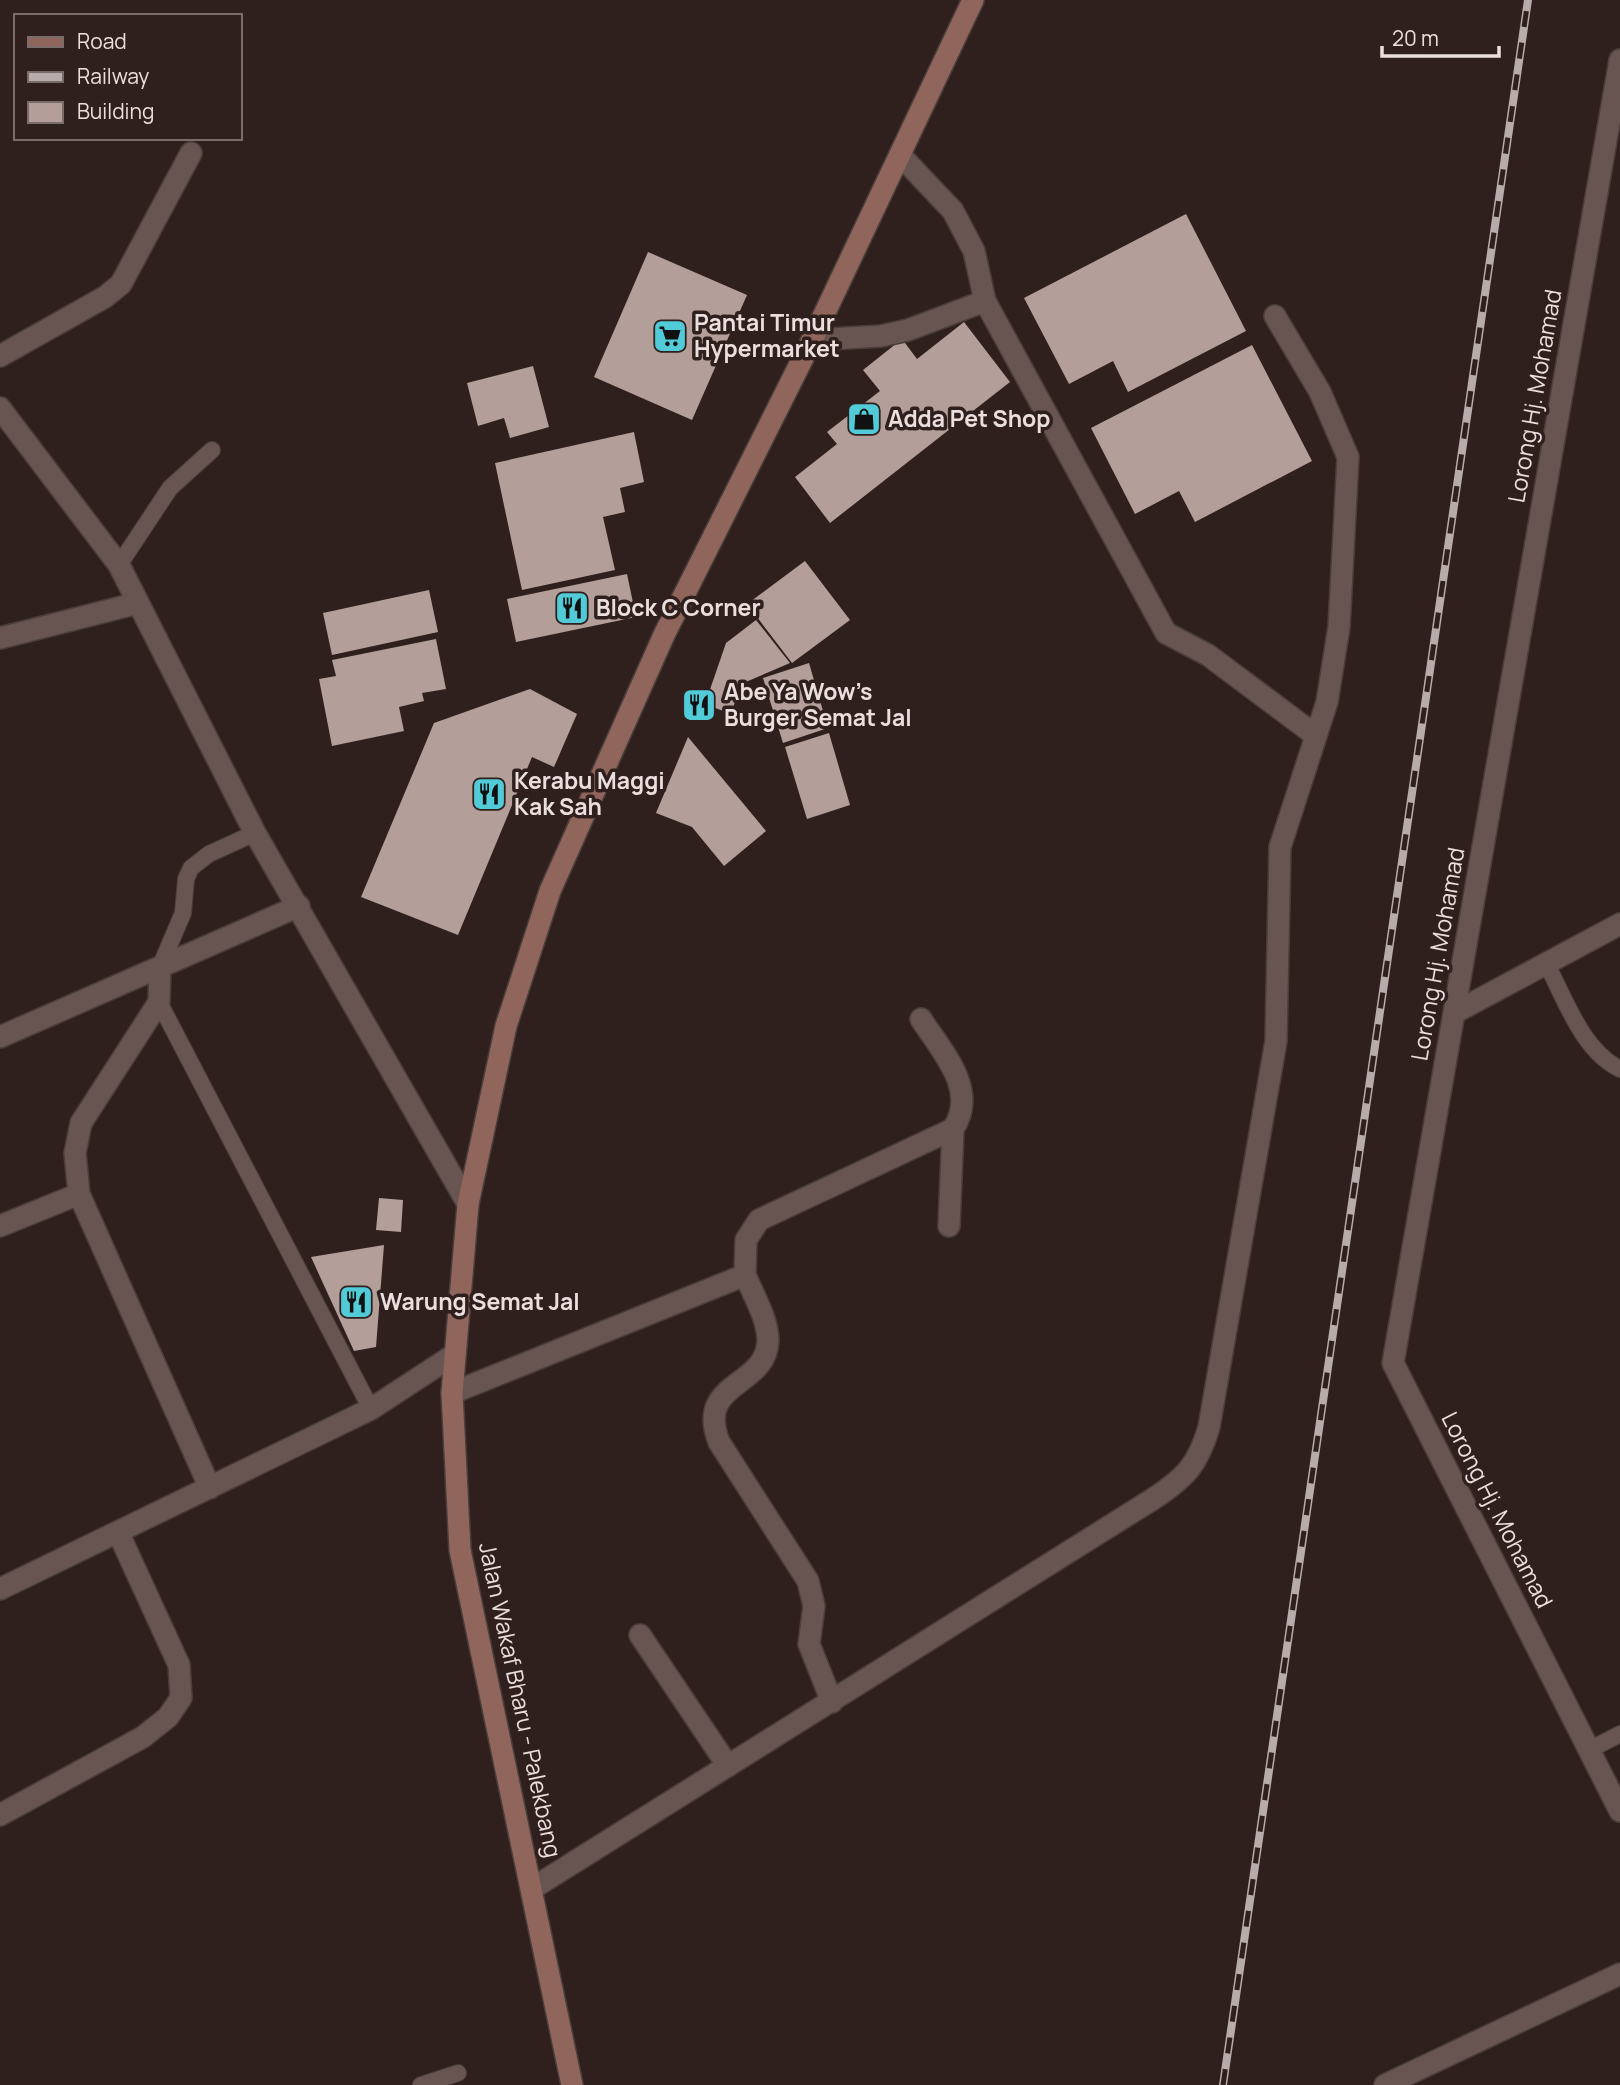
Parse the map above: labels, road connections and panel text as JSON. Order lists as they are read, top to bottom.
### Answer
{
  "streets": {
    "main road": ["Jalan Wakaf Bharu - Palekbang"],
    "street": ["Lorong Hj. Mohamad"]
  },
  "places": {
    "supermarket": ["Pantai Timur Hypermarket"],
    "shop": ["Adda Pet Shop"],
    "restaurant": [
      "Block C Corner",
      "Abe Ya Wow’s Burger Semat Jal",
      "Kerabu Maggi Kak Sah",
      "Warung Semat Jal"
    ]
  },
  "legend": ["Road", "Railway", "Building"],
  "scale_bar": "20 m"
}
